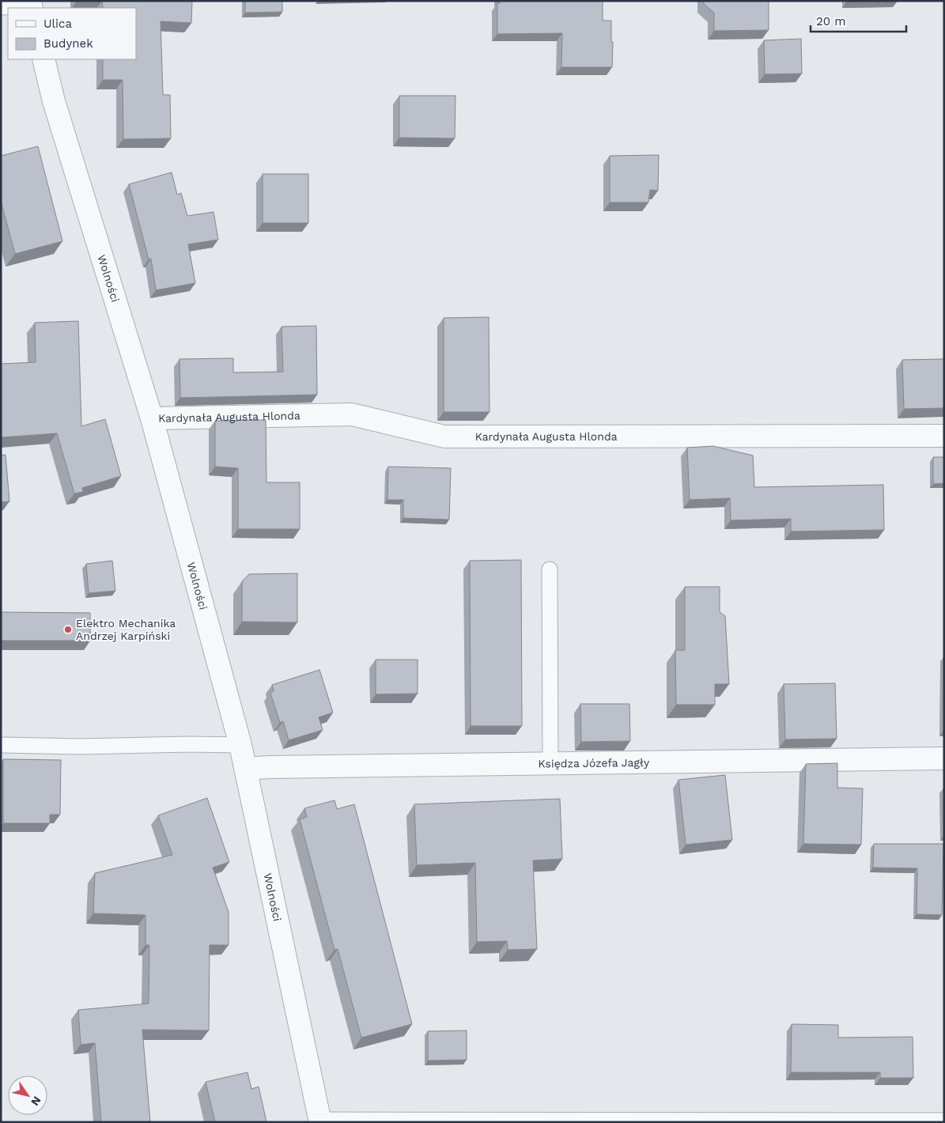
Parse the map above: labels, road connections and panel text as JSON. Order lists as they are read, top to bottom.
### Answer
{
  "streets": {
    "street": ["Wolności", "Kardynała Augusta Hlonda", "Księdza Józefa Jagły"]
  },
  "crossings": [
    ["Wolności", "Kardynała Augusta Hlonda"],
    ["Wolności", "Księdza Józefa Jagły"]
  ],
  "places": ["Elektro Mechanika Andrzej Karpiński"],
  "legend": ["Ulica", "Budynek"],
  "scale_bar": "20 m",
  "north": "bottom right"
}
